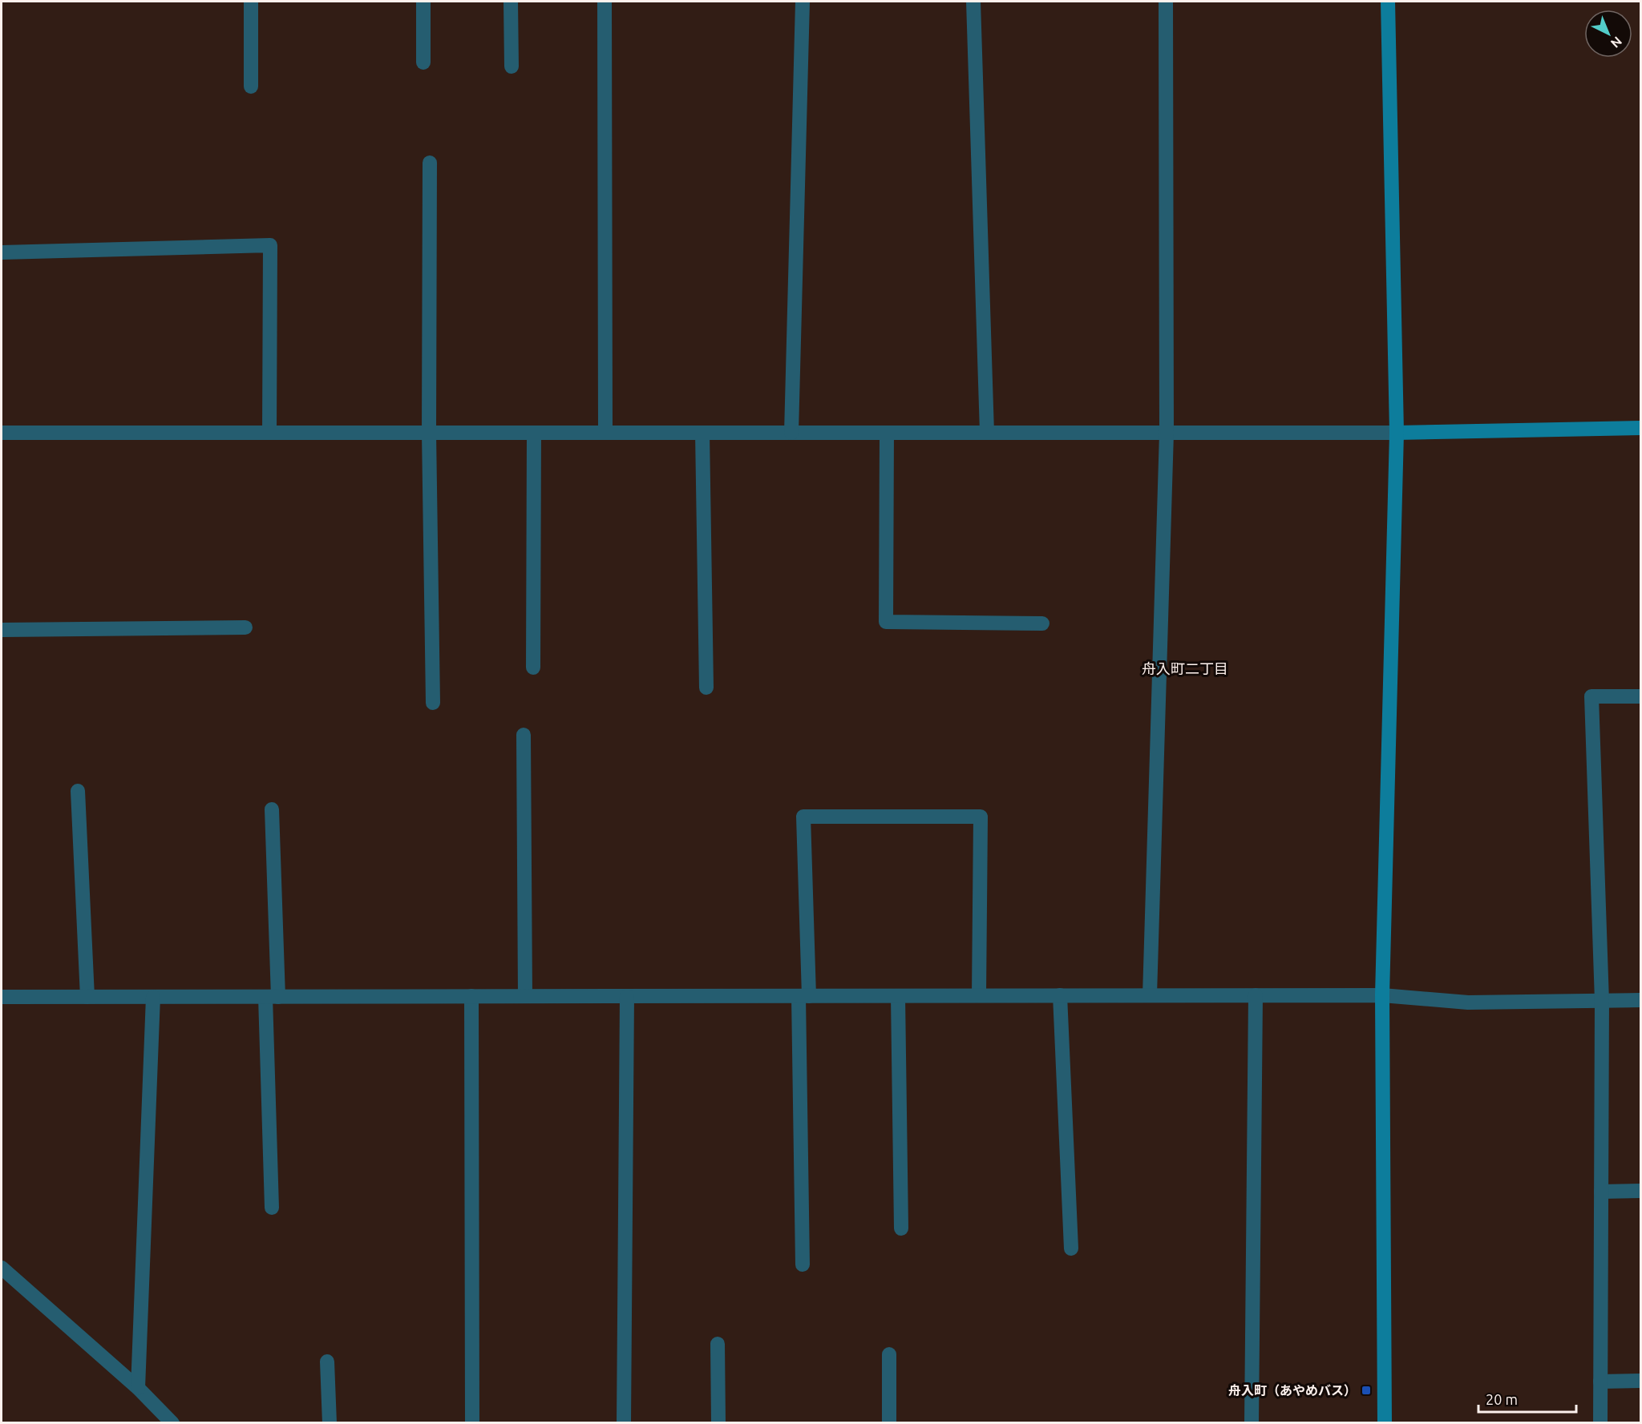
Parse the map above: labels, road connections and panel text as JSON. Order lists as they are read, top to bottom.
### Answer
{
  "districts": ["舟入町二丁目"],
  "places": {
    "transit": ["舟入町（あやめバス）"]
  },
  "scale_bar": "20 m",
  "north": "bottom right"
}
